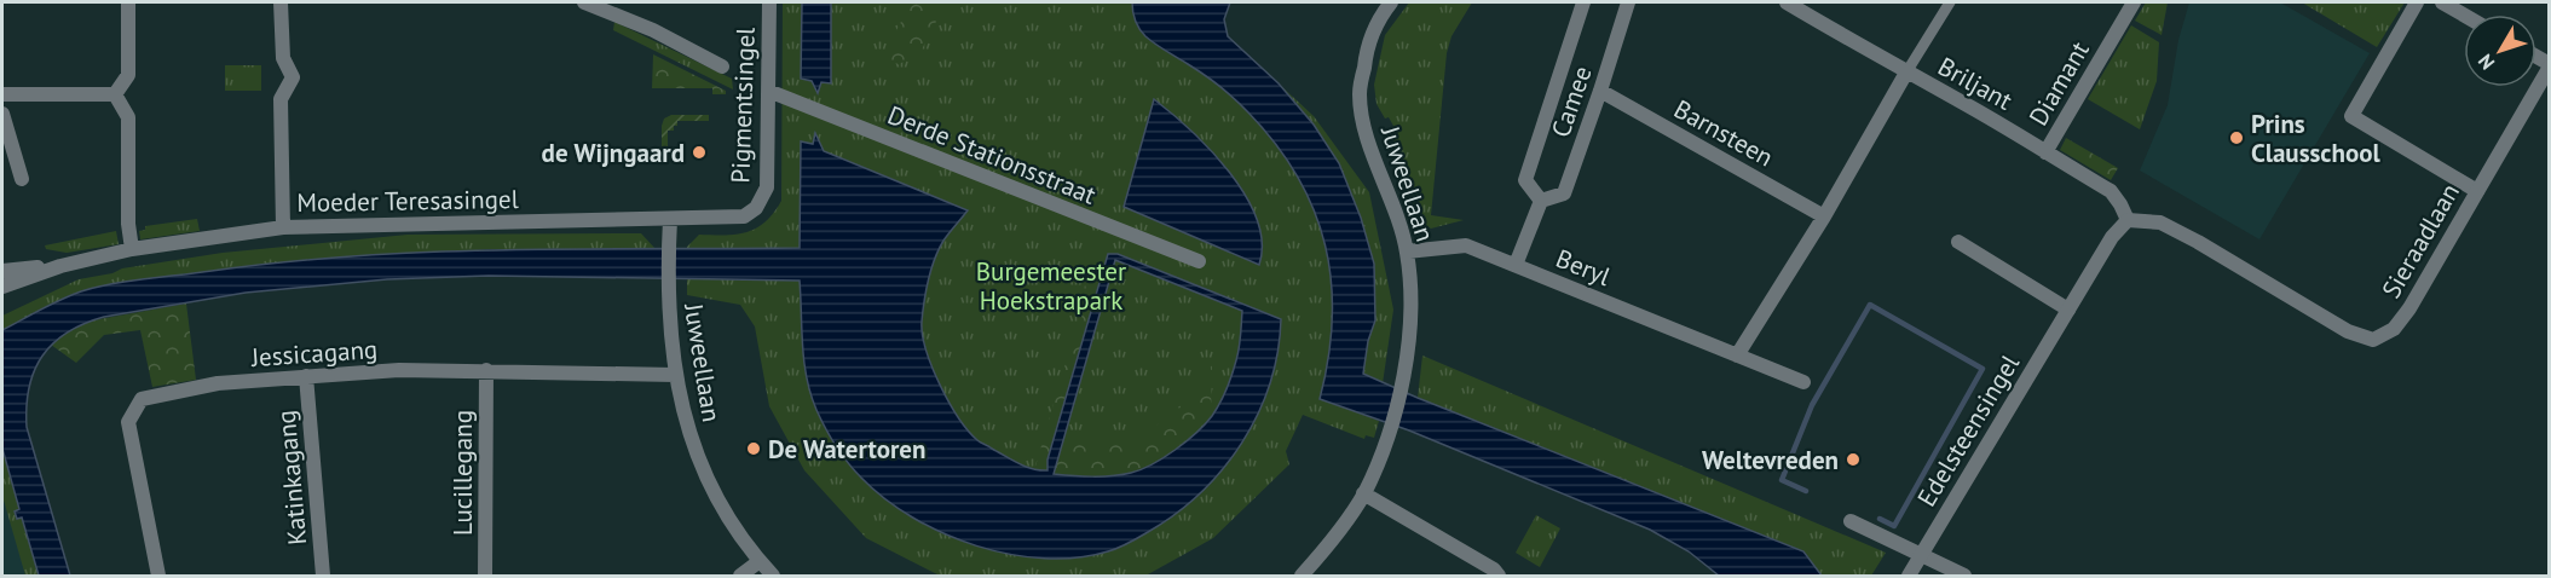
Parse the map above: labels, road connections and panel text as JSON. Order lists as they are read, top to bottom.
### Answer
{
  "streets": {
    "street": [
      "Briljant",
      "Diamant",
      "Camee",
      "Pigmentsingel",
      "Barnsteen",
      "Derde Stationsstraat",
      "Juweellaan",
      "Moeder Teresasingel",
      "Sieraadlaan",
      "Beryl",
      "Jessicagang",
      "Edelsteensingel",
      "Lucillegang",
      "Katinkagang"
    ]
  },
  "crossings": [
    ["Briljant", "Diamant"],
    ["Briljant", "Sieraadlaan"],
    ["Briljant", "Edelsteensingel"],
    ["Camee", "Barnsteen"],
    ["Pigmentsingel", "Derde Stationsstraat"],
    ["Pigmentsingel", "Moeder Teresasingel"],
    ["Juweellaan", "Moeder Teresasingel"],
    ["Juweellaan", "Beryl"],
    ["Juweellaan", "Jessicagang"],
    ["Sieraadlaan", "Edelsteensingel"],
    ["Jessicagang", "Lucillegang"],
    ["Jessicagang", "Katinkagang"]
  ],
  "parks": ["Burgemeester Hoekstrapark"],
  "places": [
    "Prins Clausschool",
    "de Wijngaard",
    "De Watertoren",
    "Weltevreden"
  ],
  "north": "bottom left"
}
